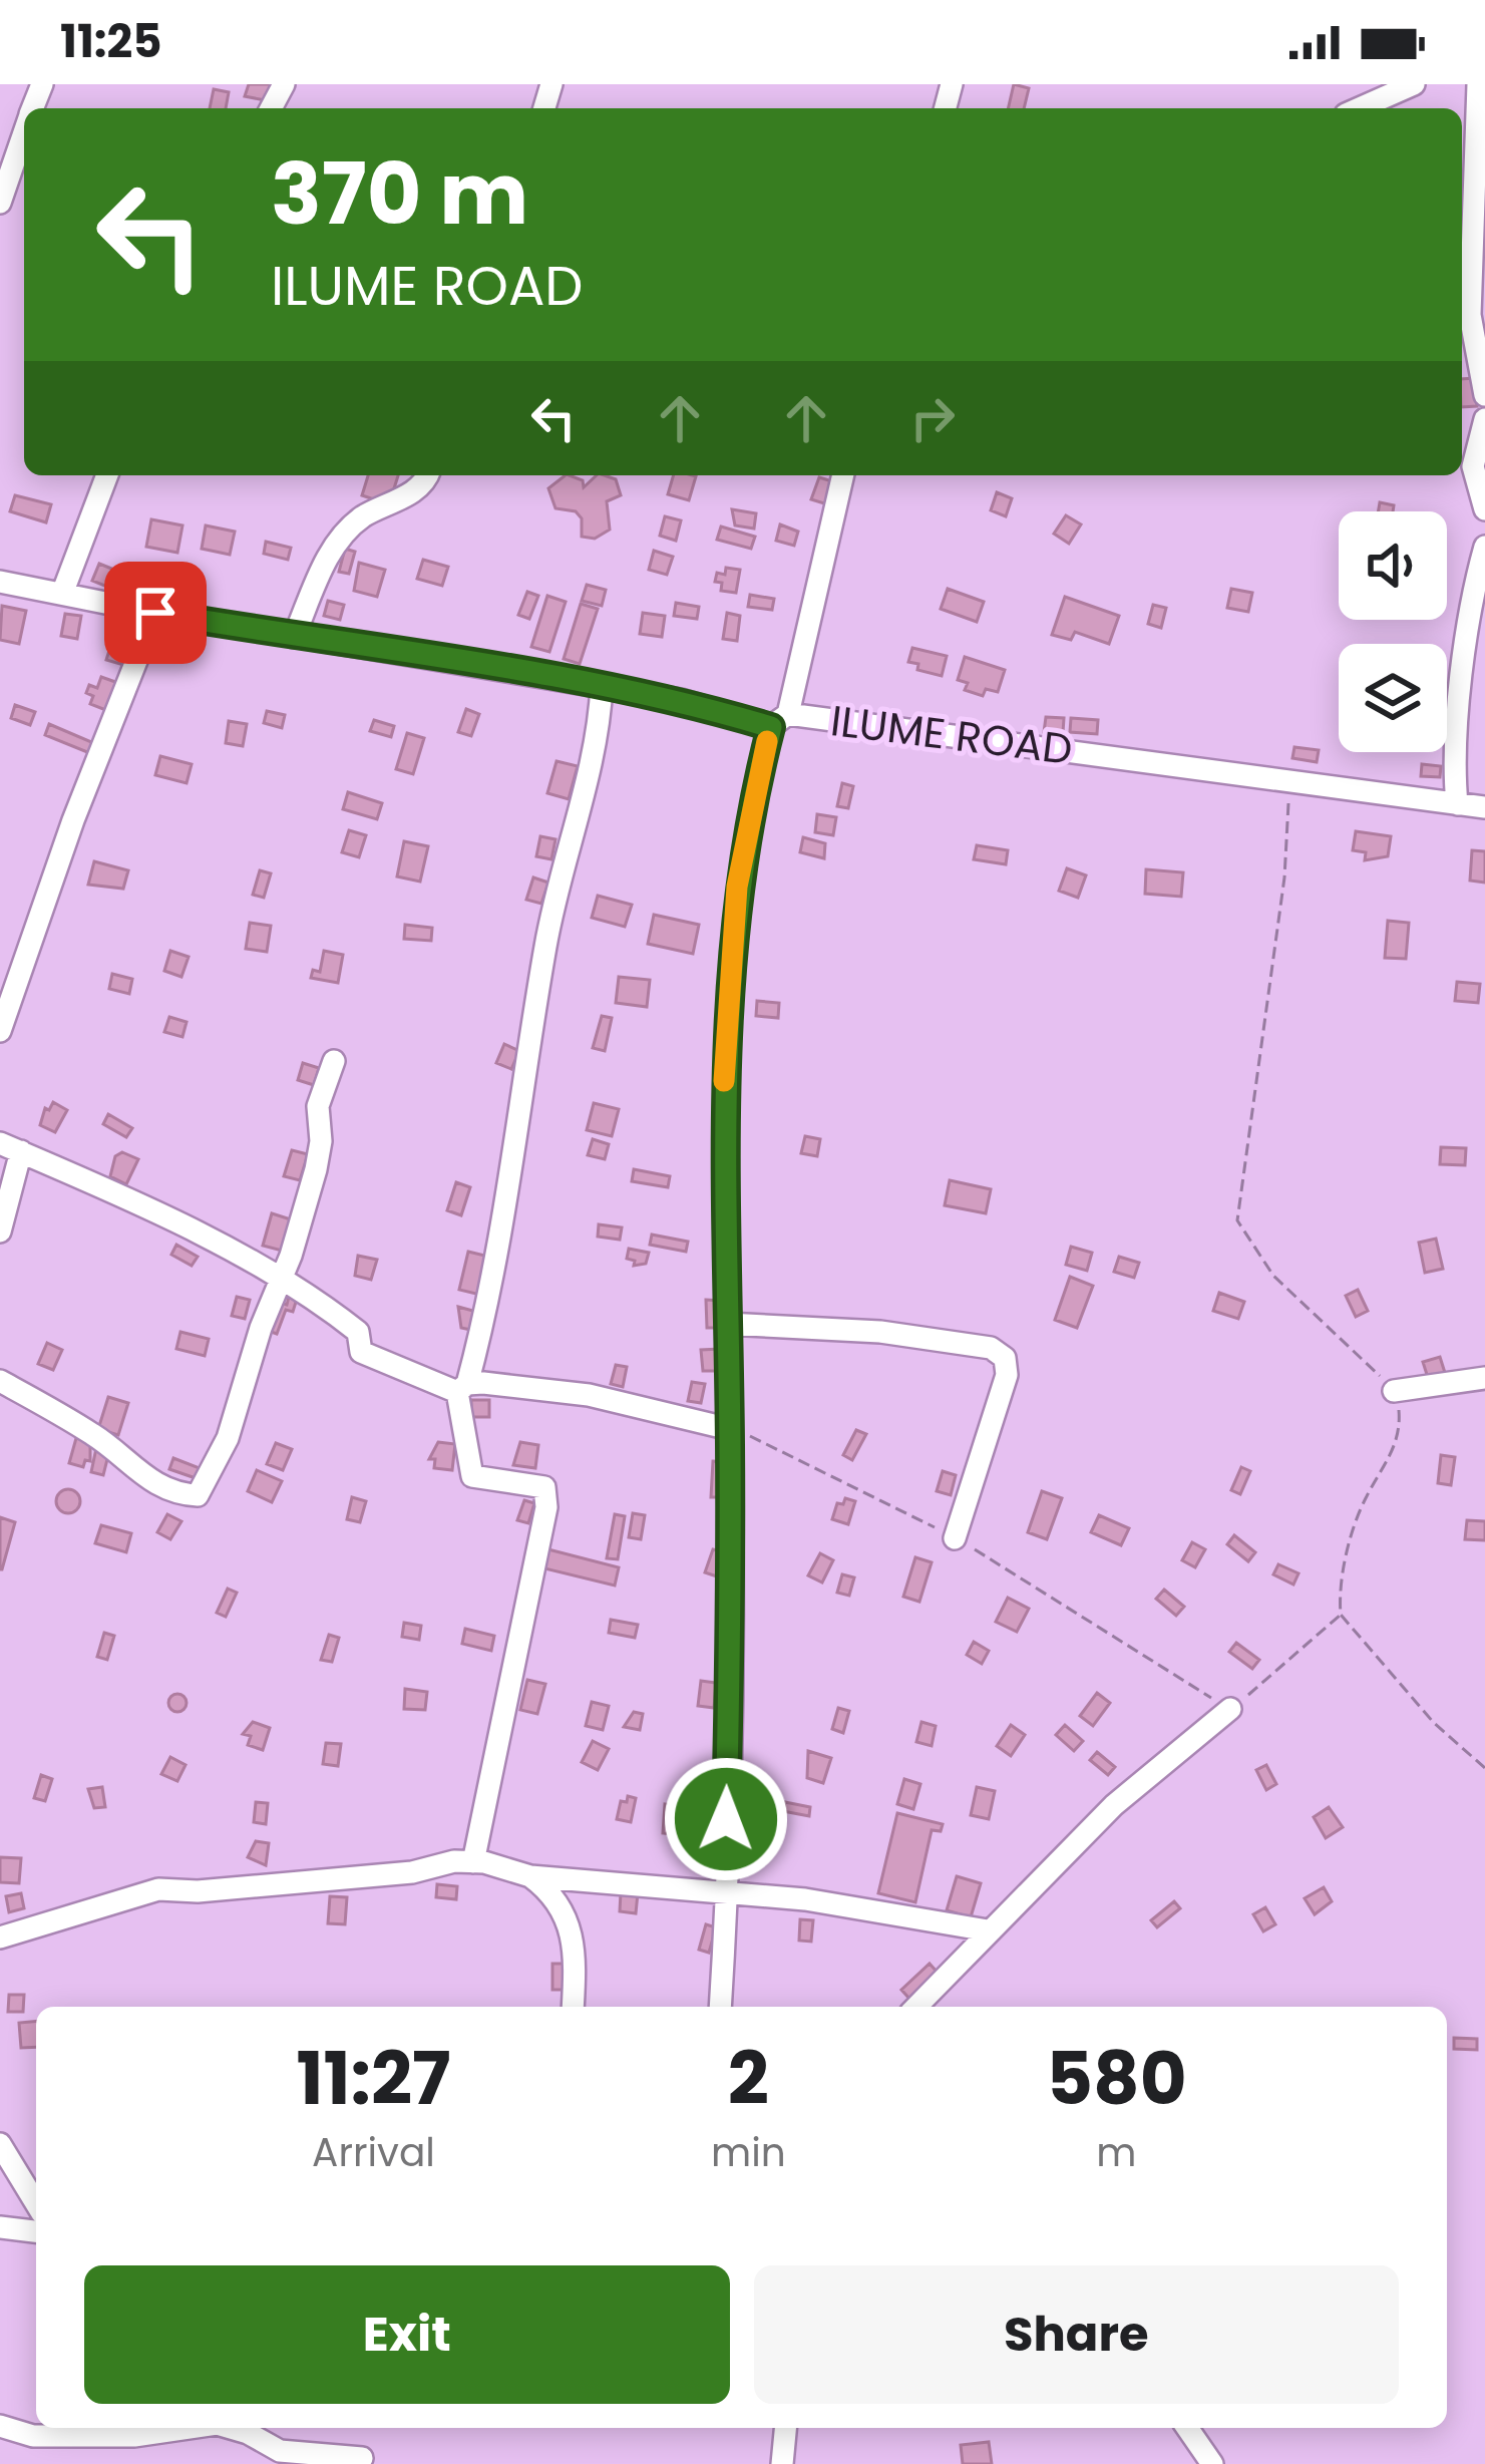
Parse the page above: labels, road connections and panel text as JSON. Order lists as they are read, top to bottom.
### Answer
{
  "streets": {
    "street": ["ILUME ROAD"]
  },
  "page": {
    "status": "11:25",
    "turn": ["370 m", "ILUME ROAD"],
    "eta": [
      "11:27",
      "Arrival",
      "2",
      "min",
      "580",
      "m"
    ],
    "buttons": ["Exit", "Share"]
  }
}
